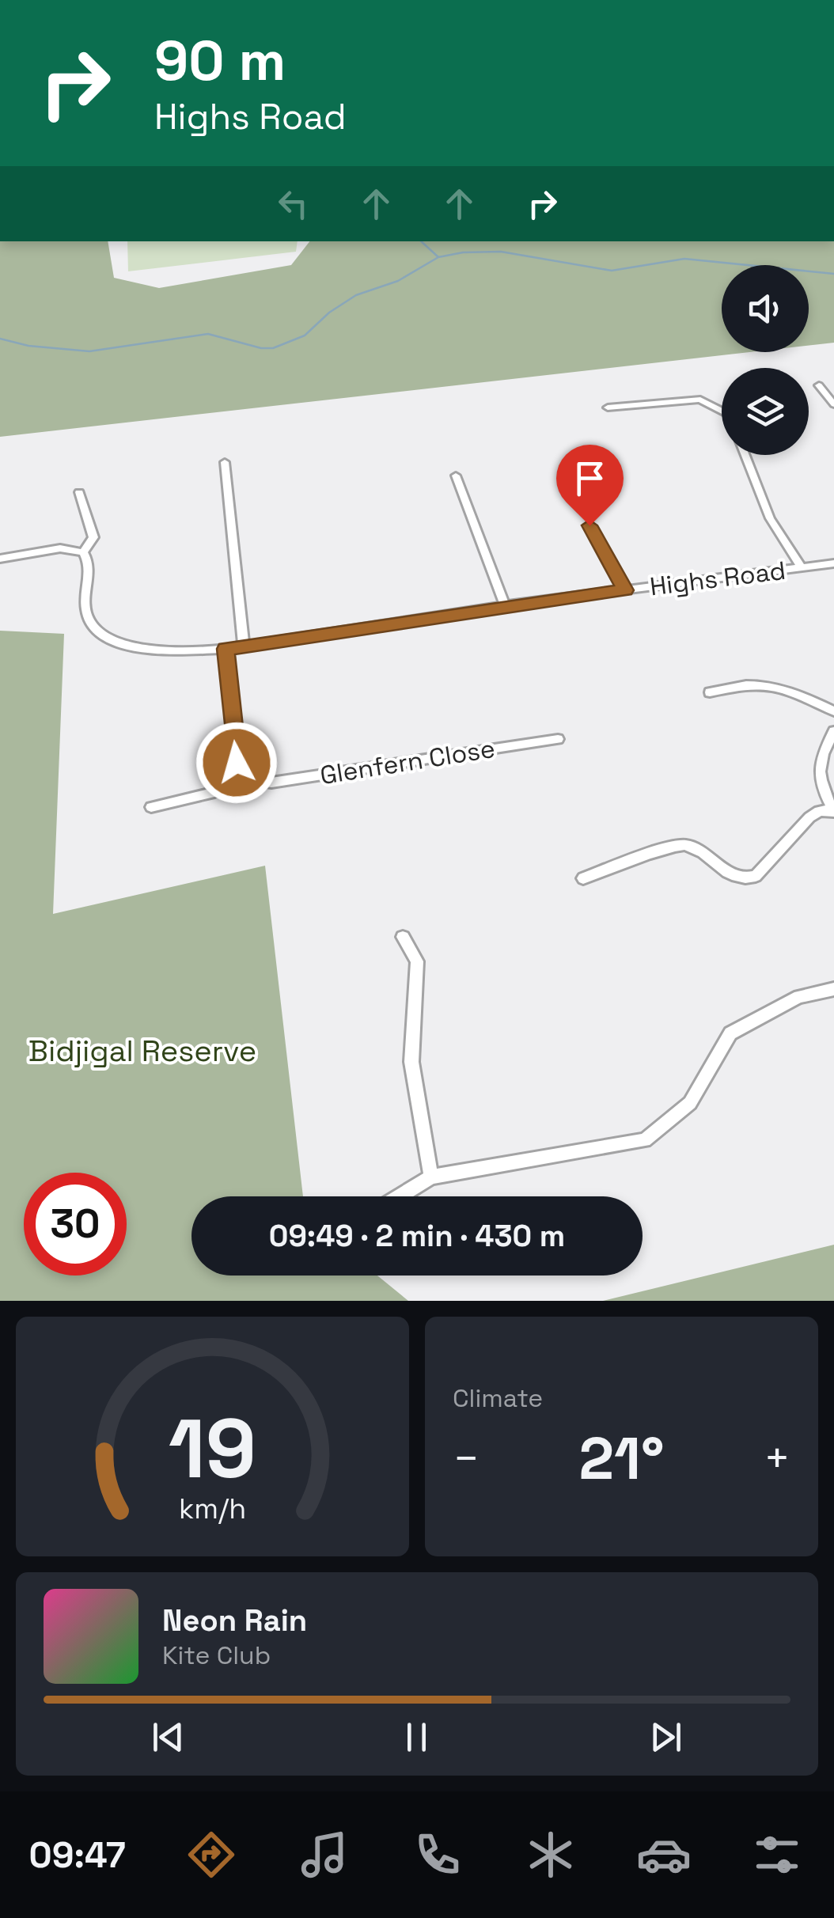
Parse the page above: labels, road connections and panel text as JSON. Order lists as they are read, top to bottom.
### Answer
{
  "streets": {
    "street": ["Highs Road", "Glenfern Close"]
  },
  "parks": ["Bidjigal Reserve"],
  "page": {
    "turn": ["90 m", "Highs Road"],
    "limit": "30",
    "trip": "09:49 · 2 min · 430 m",
    "tile": "Climate",
    "heat": ["−", "21°", "+"],
    "song": ["Neon Rain", "Kite Club"],
    "tabs": "09:47",
    "gauge": ["19", "km/h"]
  }
}
